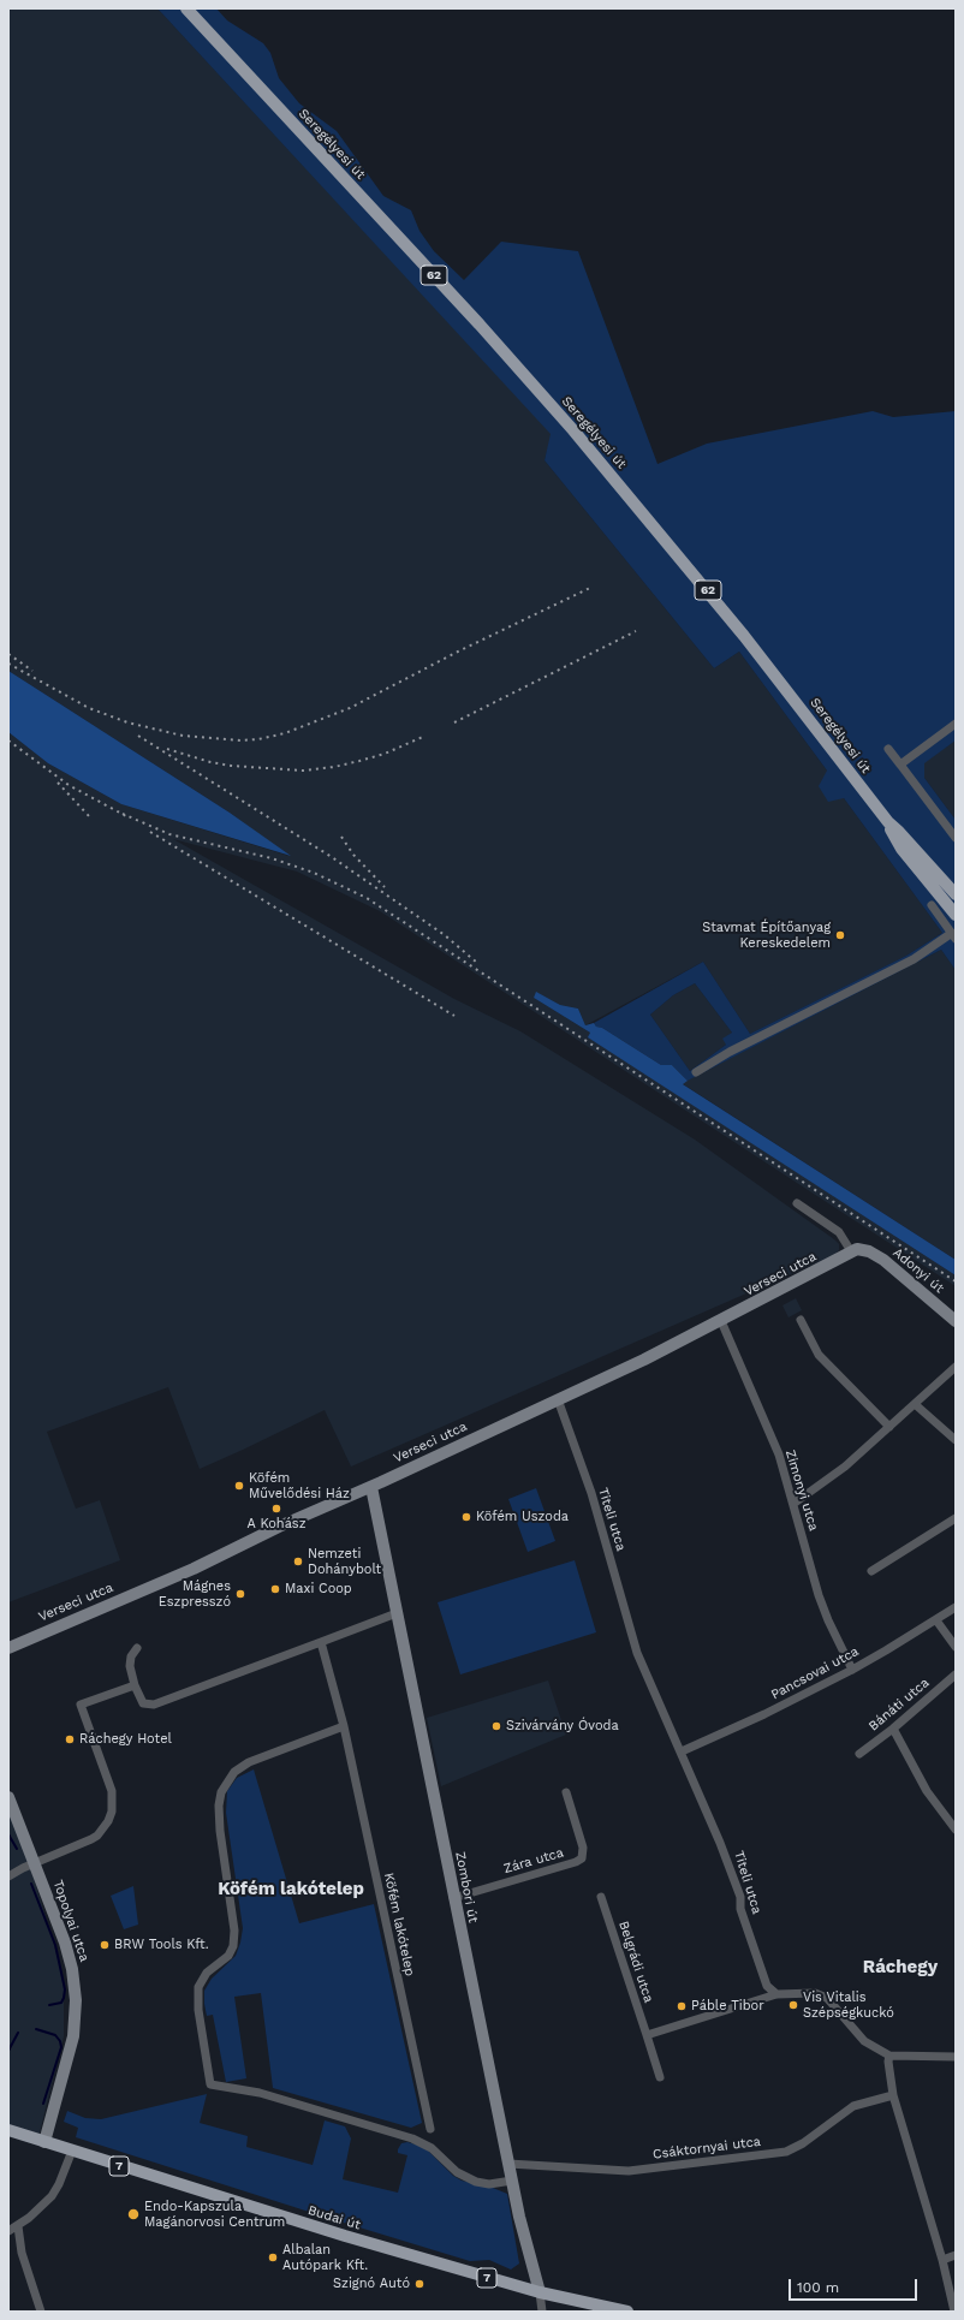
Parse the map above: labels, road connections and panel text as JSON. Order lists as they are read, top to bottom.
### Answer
{
  "streets": {
    "main road": [
      "Seregélyesi út",
      "62",
      "7",
      "Budai út"
    ],
    "street": [
      "Adonyi út",
      "Verseci utca",
      "Zimonyi utca",
      "Titeli utca",
      "Pancsovai utca",
      "Bánáti utca",
      "Zára utca",
      "Zombori út",
      "Topolyai utca",
      "Köfém lakótelep",
      "Belgrádi utca",
      "Csáktornyai utca"
    ]
  },
  "crossings": [
    ["Seregélyesi út", "62"],
    ["Adonyi út", "Verseci utca"],
    ["Verseci utca", "Zimonyi utca"],
    ["Verseci utca", "Titeli utca"],
    ["Verseci utca", "Zombori út"],
    ["Zimonyi utca", "Pancsovai utca"],
    ["Titeli utca", "Pancsovai utca"],
    ["Zára utca", "Zombori út"],
    ["Zombori út", "Csáktornyai utca"],
    ["Zombori út", "Budai út"],
    ["Topolyai utca", "Budai út"]
  ],
  "districts": ["Köfém lakótelep", "Ráchegy"],
  "places": [
    "Stavmat Építőanyag Kereskedelem",
    "Köfém Művelődési Ház",
    "A Kohász",
    "Köfém Uszoda",
    "Nemzeti Dohánybolt",
    "Maxi Coop",
    "Mágnes Eszpresszó",
    "Szivárvány Óvoda",
    "Ráchegy Hotel",
    "BRW Tools Kft.",
    "Vis Vitalis Szépségkuckó",
    "Páble Tibor",
    "Endo-Kapszula Magánorvosi Centrum",
    "Albalan Autópark Kft.",
    "Szignó Autó"
  ],
  "scale_bar": "100 m"
}
